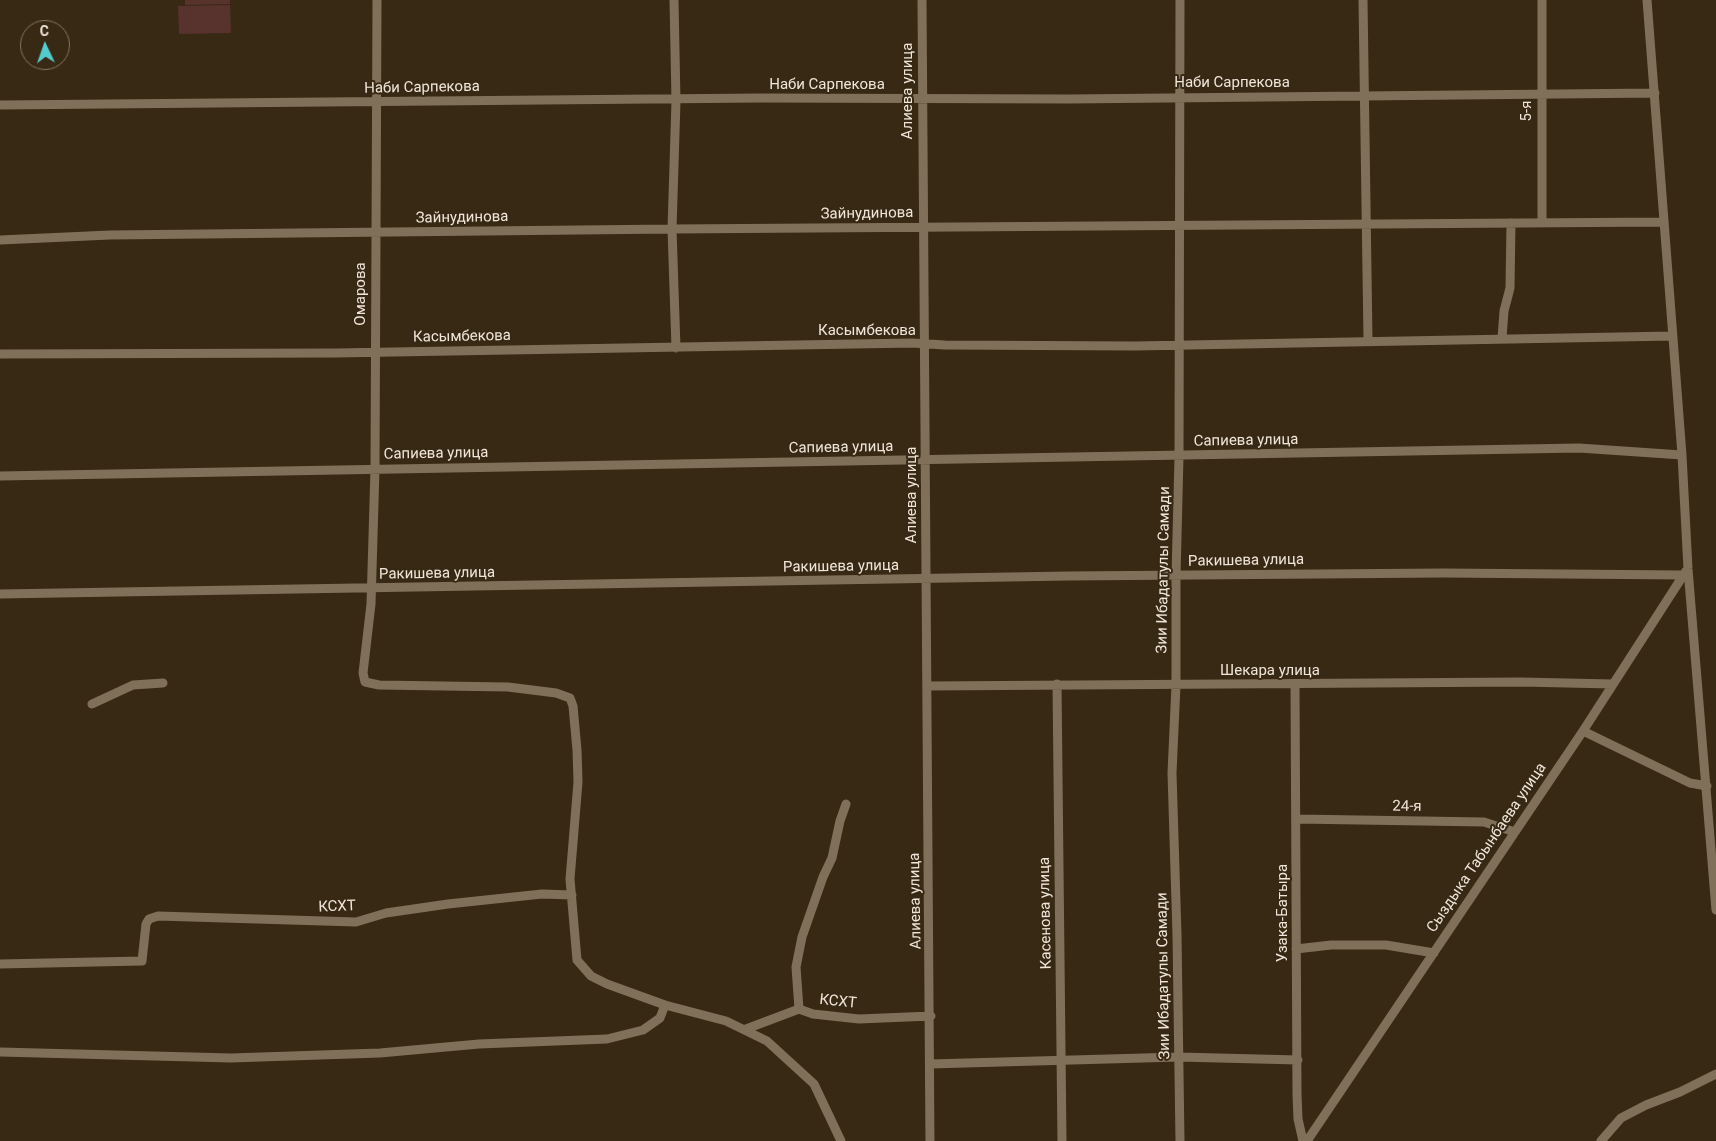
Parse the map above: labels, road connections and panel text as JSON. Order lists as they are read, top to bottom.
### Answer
{
  "streets": {
    "street": [
      "Наби Сарпекова",
      "Алиева улица",
      "5-я",
      "Зайнудинова",
      "Омарова",
      "Касымбекова",
      "Сапиева улица",
      "Ракишева улица",
      "Зии Ибадатулы Самади",
      "Шекара улица",
      "24-я",
      "Сыздыка Табынбаева улица",
      "КСХТ",
      "Касенова улица",
      "Узака-Батыра"
    ]
  },
  "crossings": [
    ["Наби Сарпекова", "Алиева улица"],
    ["Наби Сарпекова", "5-я"],
    ["Наби Сарпекова", "Омарова"],
    ["Наби Сарпекова", "Зии Ибадатулы Самади"],
    ["Алиева улица", "Зайнудинова"],
    ["Алиева улица", "Касымбекова"],
    ["Алиева улица", "Сапиева улица"],
    ["Алиева улица", "Ракишева улица"],
    ["Алиева улица", "Шекара улица"],
    ["Алиева улица", "КСХТ"],
    ["5-я", "Зайнудинова"],
    ["Зайнудинова", "Омарова"],
    ["Зайнудинова", "Зии Ибадатулы Самади"],
    ["Омарова", "Касымбекова"],
    ["Омарова", "Сапиева улица"],
    ["Омарова", "Ракишева улица"],
    ["Омарова", "КСХТ"],
    ["Касымбекова", "Зии Ибадатулы Самади"],
    ["Сапиева улица", "Зии Ибадатулы Самади"],
    ["Ракишева улица", "Зии Ибадатулы Самади"],
    ["Ракишева улица", "Сыздыка Табынбаева улица"],
    ["Зии Ибадатулы Самади", "Шекара улица"],
    ["Шекара улица", "Сыздыка Табынбаева улица"],
    ["Шекара улица", "Касенова улица"],
    ["Шекара улица", "Узака-Батыра"],
    ["24-я", "Сыздыка Табынбаева улица"],
    ["24-я", "Узака-Батыра"]
  ],
  "north": "top"
}
